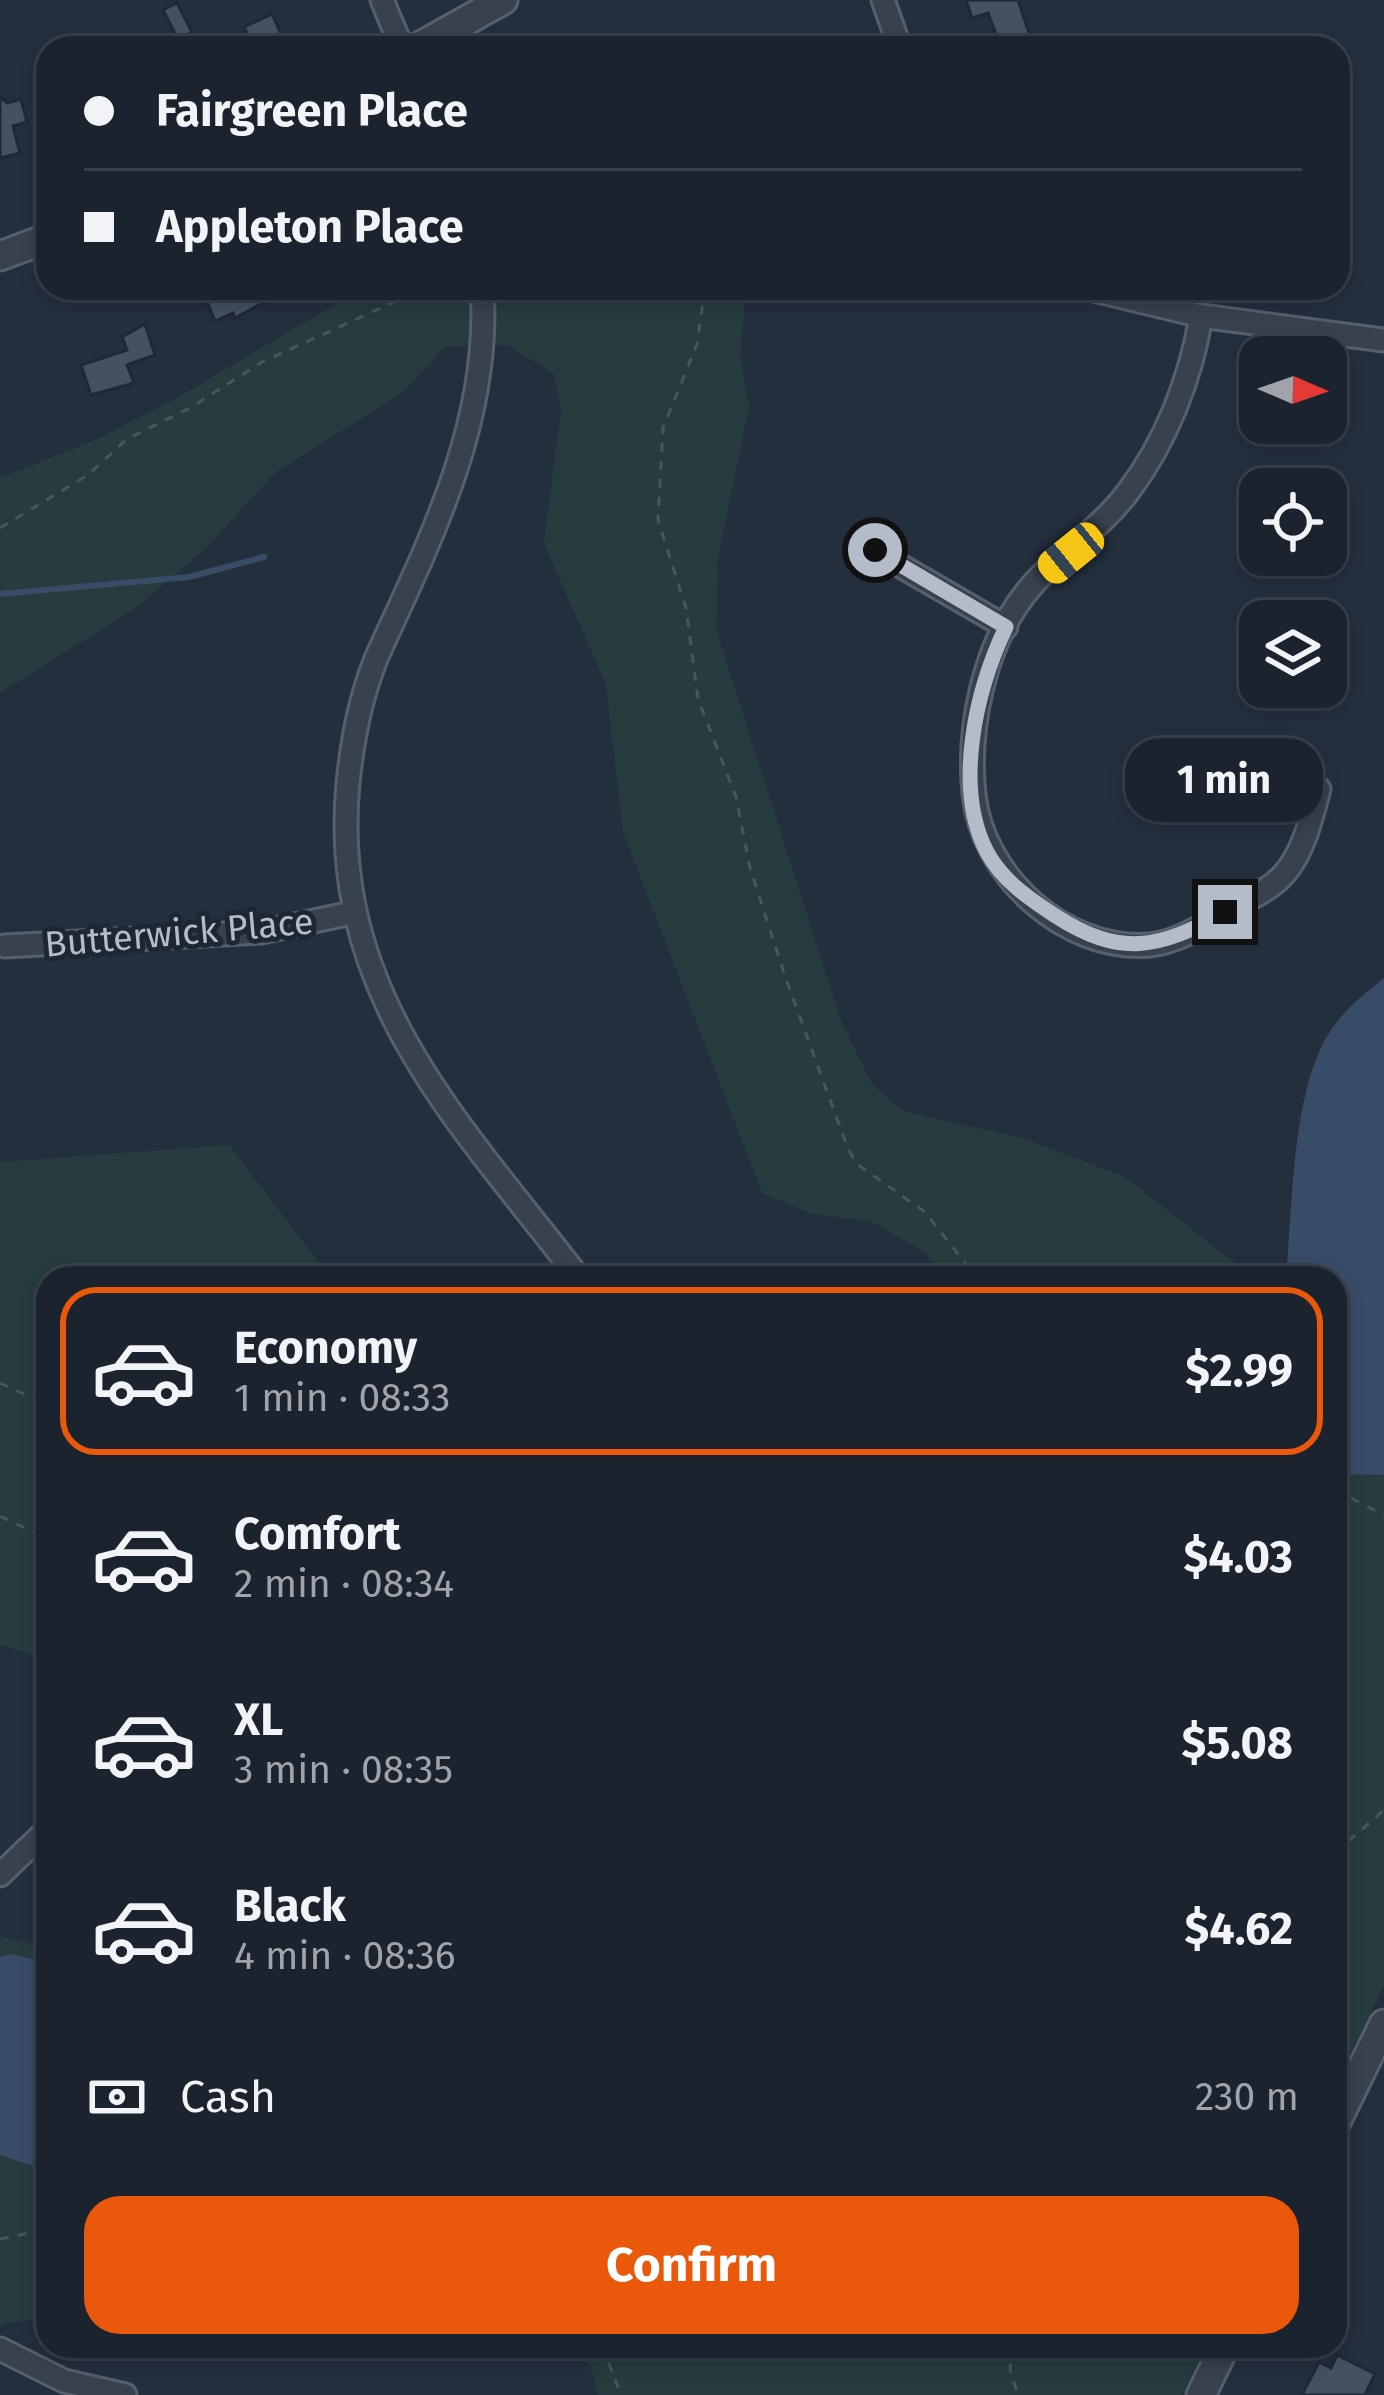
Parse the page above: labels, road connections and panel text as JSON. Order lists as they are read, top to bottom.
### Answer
{
  "streets": {
    "street": ["Butterwick Place"]
  },
  "north": "right",
  "page": {
    "banner": ["Fairgreen Place", "Appleton Place"],
    "bubble": "1 min",
    "list": [
      {
        "name": "Economy",
        "note": "1 min · 08:33",
        "value": "$2.99"
      },
      {
        "name": "Comfort",
        "note": "2 min · 08:34",
        "value": "$4.03"
      },
      {
        "name": "XL",
        "note": "3 min · 08:35",
        "value": "$5.08"
      },
      {
        "name": "Black",
        "note": "4 min · 08:36",
        "value": "$4.62"
      }
    ],
    "pay": ["Cash", "230 m"],
    "buttons": "Confirm"
  }
}
